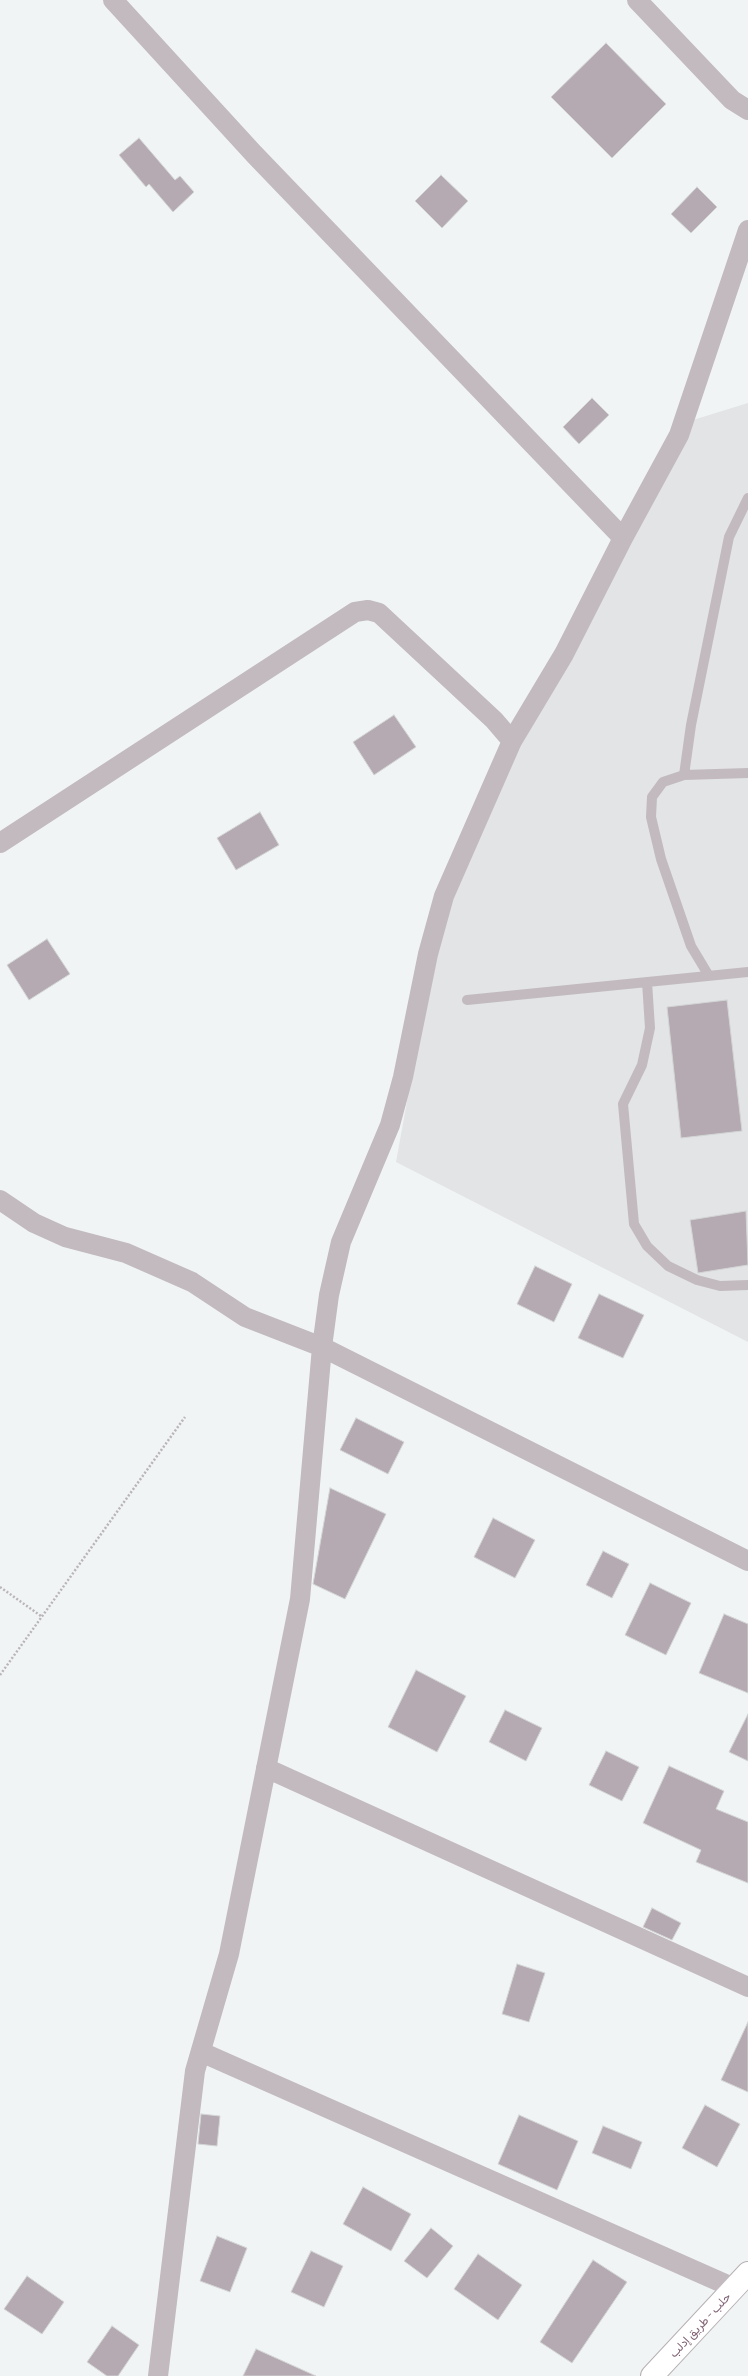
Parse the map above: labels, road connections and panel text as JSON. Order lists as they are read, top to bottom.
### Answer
{
  "streets": {
    "highway": ["حلب - طريق إدلب"]
  }
}
